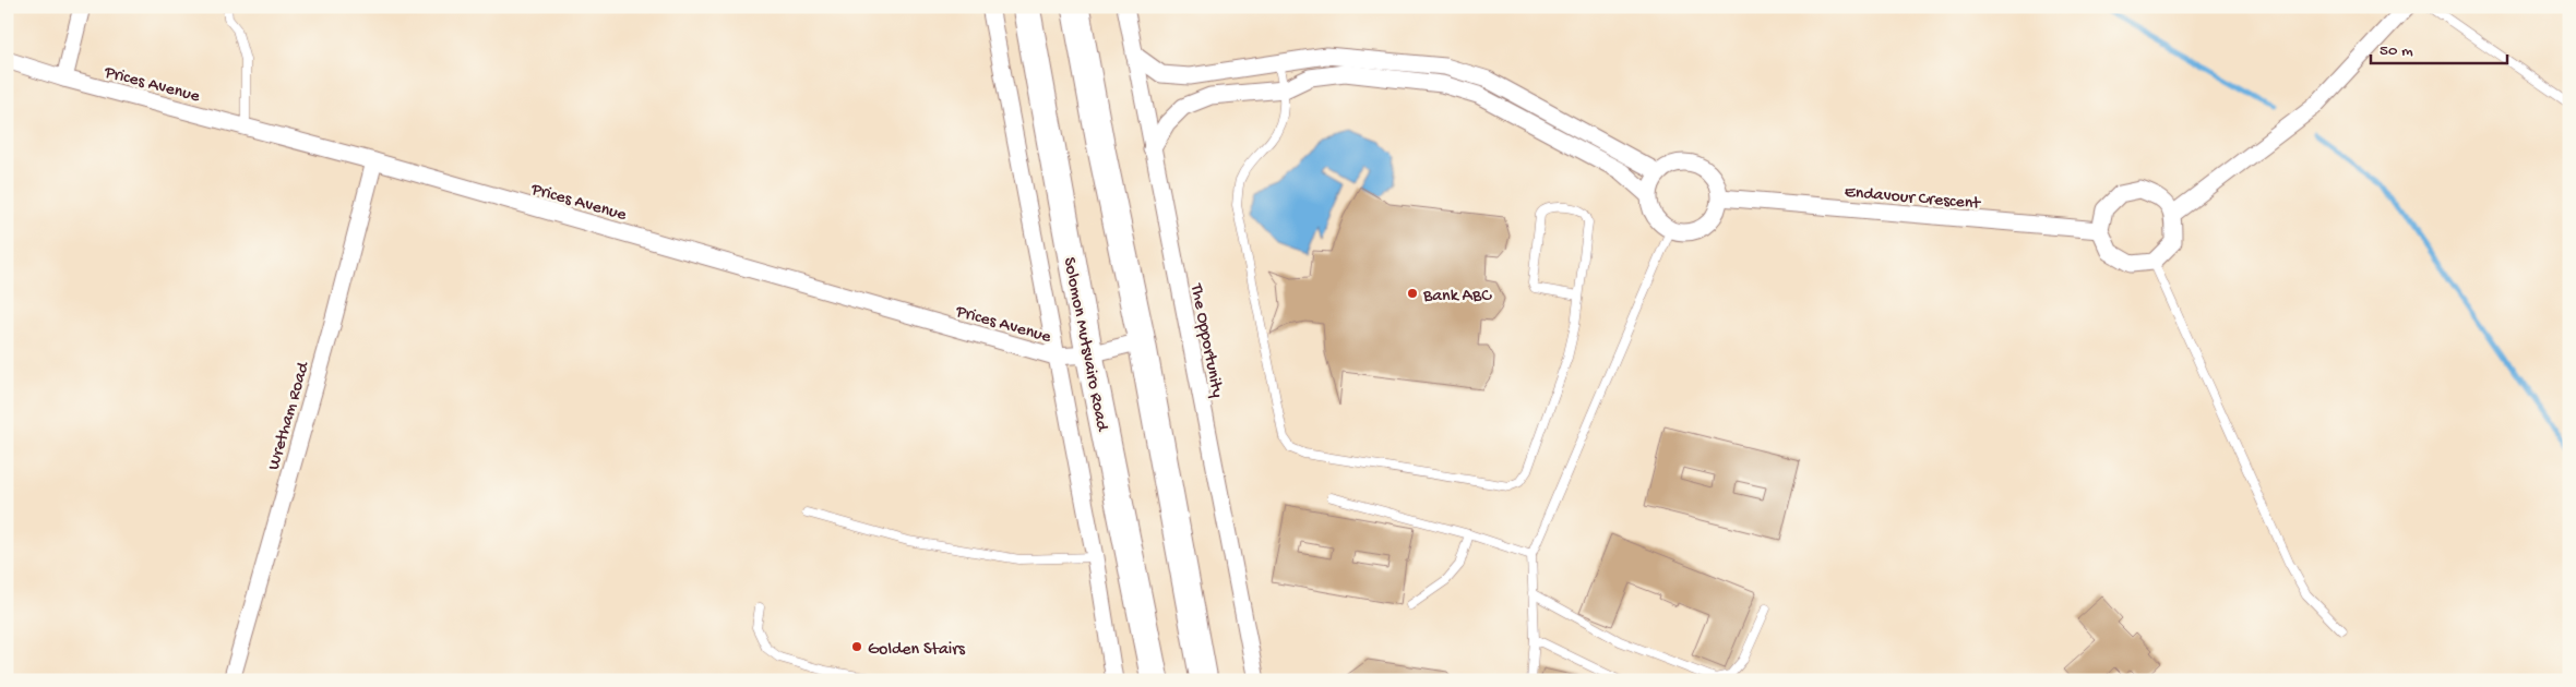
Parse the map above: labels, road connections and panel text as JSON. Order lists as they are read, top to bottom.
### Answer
{
  "streets": {
    "highway": ["Solomon Mutsvairo Road"],
    "street": [
      "Prices Avenue",
      "Endavour Crescent",
      "The Opportunity",
      "Wretham Road"
    ]
  },
  "crossings": [
    ["Prices Avenue", "Solomon Mutsvairo Road"],
    ["Prices Avenue", "Wretham Road"]
  ],
  "places": ["Bank ABC", "Golden Stairs"],
  "scale_bar": "50 m"
}
